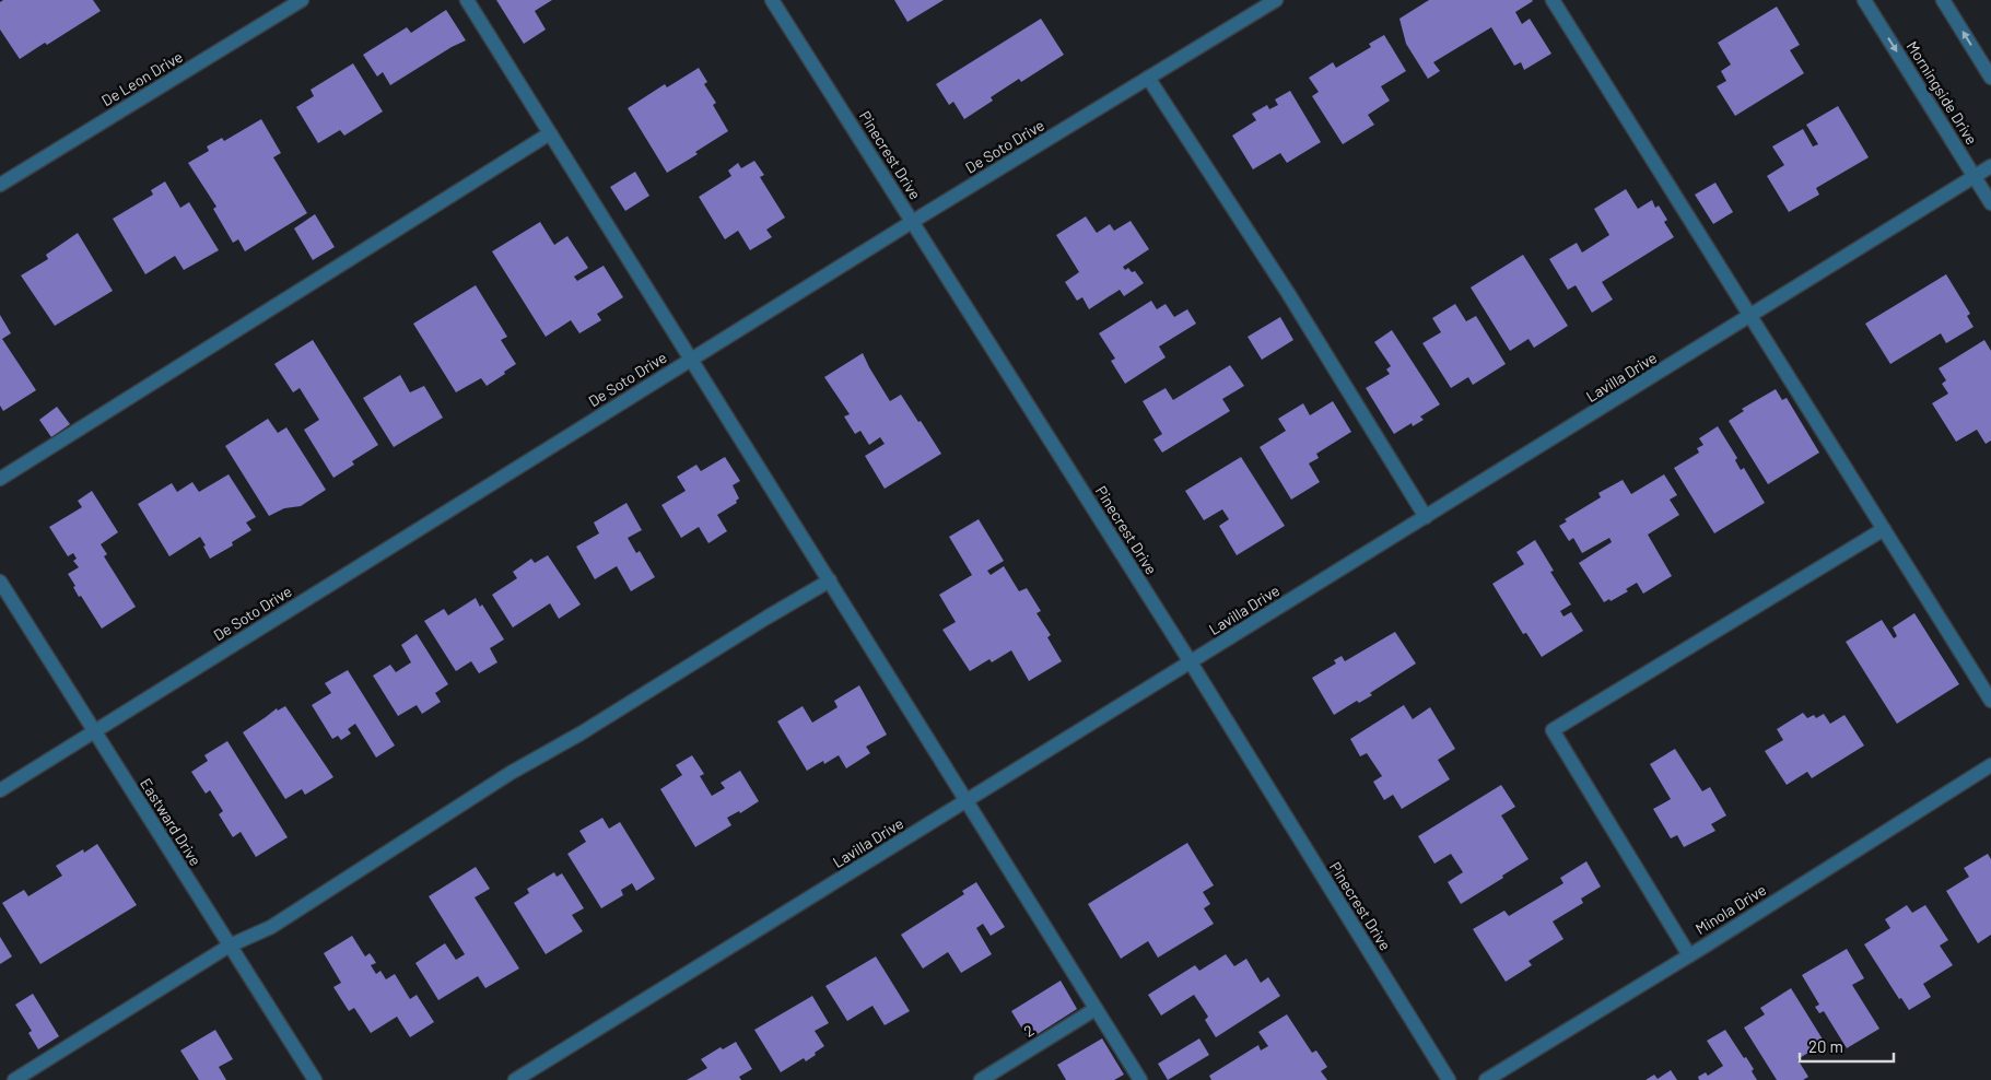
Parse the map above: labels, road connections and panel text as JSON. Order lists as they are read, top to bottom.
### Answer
{
  "streets": {
    "street": [
      "De Leon Drive",
      "Morningside Drive",
      "De Soto Drive",
      "Pinecrest Drive",
      "Lavilla Drive",
      "Eastward Drive",
      "Minola Drive",
      "2"
    ]
  },
  "crossings": [
    ["Morningside Drive", "Lavilla Drive"],
    ["De Soto Drive", "Pinecrest Drive"],
    ["De Soto Drive", "Eastward Drive"],
    ["Pinecrest Drive", "Lavilla Drive"]
  ],
  "scale_bar": "20 m"
}
